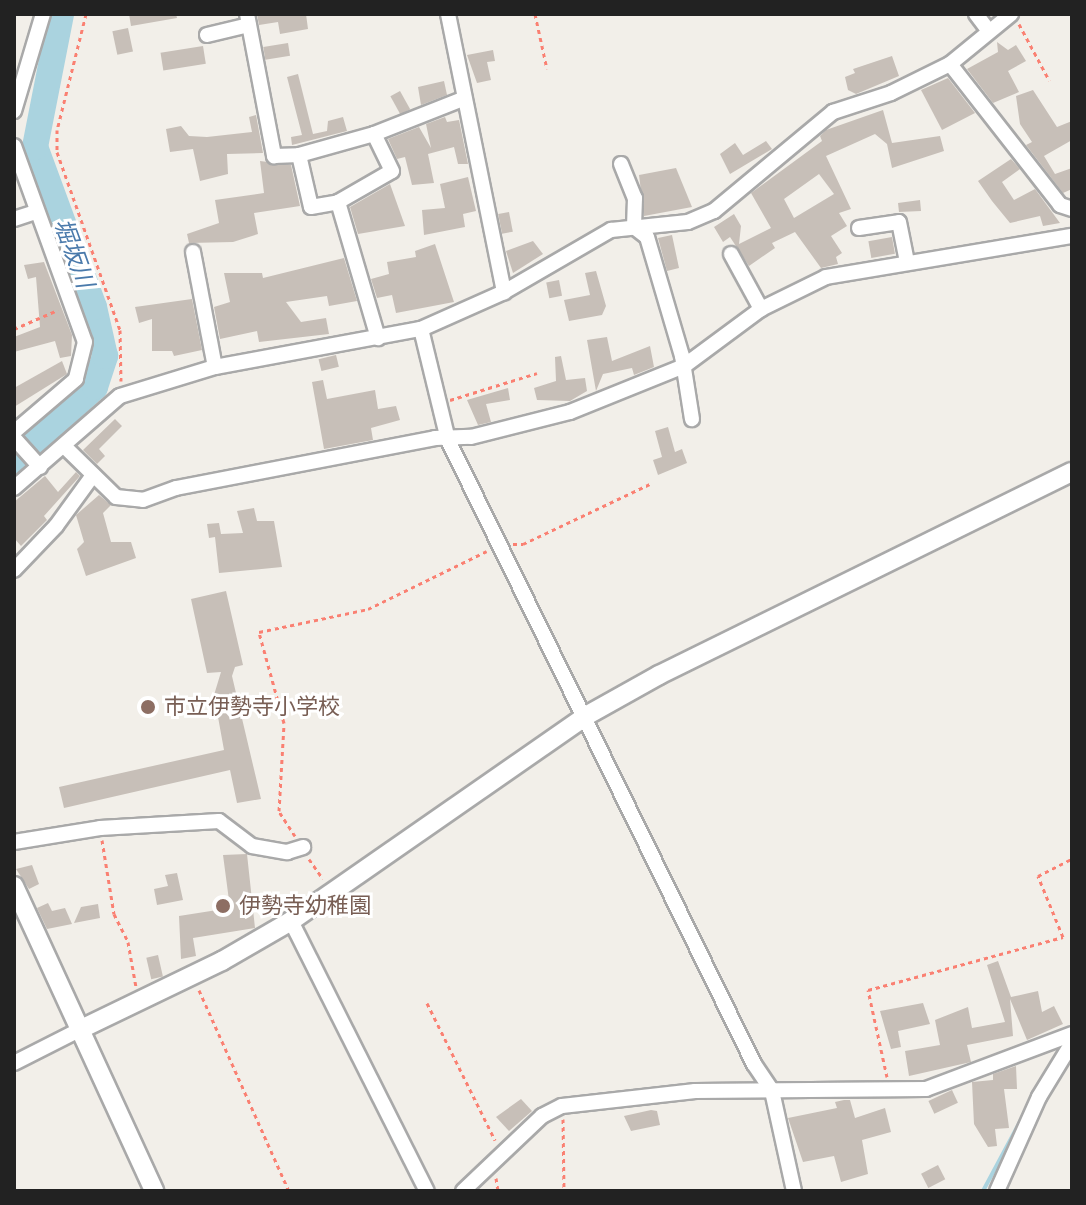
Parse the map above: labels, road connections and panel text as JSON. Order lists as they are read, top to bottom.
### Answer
{
  "water": ["堀坂川"],
  "places": ["市立伊勢寺小学校", "伊勢寺幼稚園"]
}
